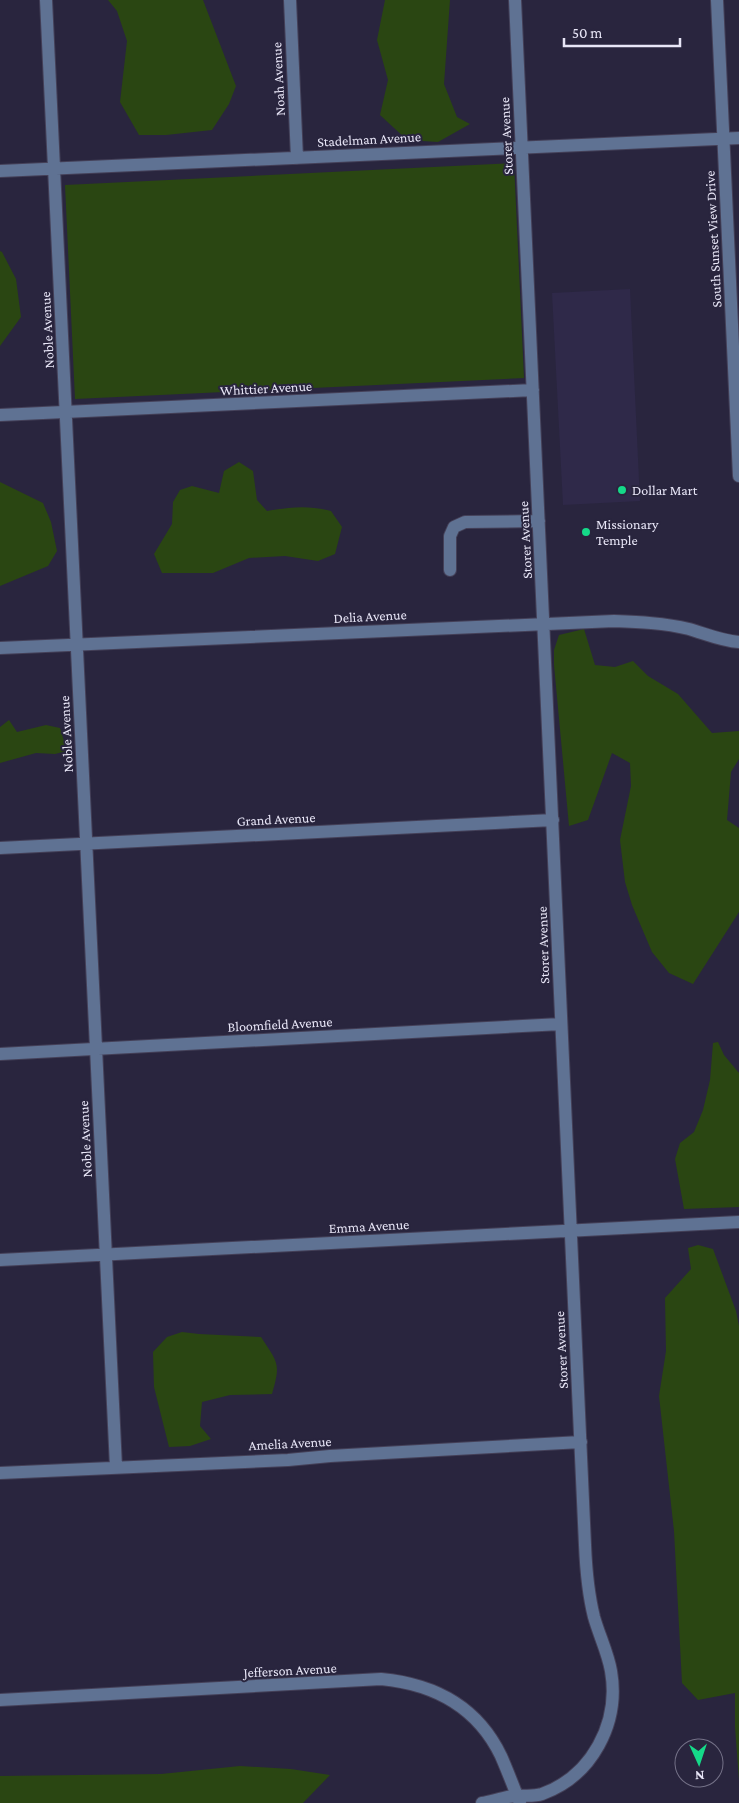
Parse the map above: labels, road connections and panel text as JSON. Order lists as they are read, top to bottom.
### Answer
{
  "streets": {
    "street": [
      "Noah Avenue",
      "Storer Avenue",
      "Stadelman Avenue",
      "South Sunset View Drive",
      "Noble Avenue",
      "Whittier Avenue",
      "Delia Avenue",
      "Grand Avenue",
      "Bloomfield Avenue",
      "Emma Avenue",
      "Amelia Avenue",
      "Jefferson Avenue"
    ]
  },
  "crossings": [
    ["Noah Avenue", "Stadelman Avenue"],
    ["Storer Avenue", "Stadelman Avenue"],
    ["Storer Avenue", "Whittier Avenue"],
    ["Storer Avenue", "Delia Avenue"],
    ["Storer Avenue", "Grand Avenue"],
    ["Storer Avenue", "Bloomfield Avenue"],
    ["Storer Avenue", "Emma Avenue"],
    ["Storer Avenue", "Amelia Avenue"],
    ["Storer Avenue", "Jefferson Avenue"],
    ["Stadelman Avenue", "South Sunset View Drive"],
    ["Stadelman Avenue", "Noble Avenue"],
    ["Noble Avenue", "Whittier Avenue"],
    ["Noble Avenue", "Delia Avenue"],
    ["Noble Avenue", "Grand Avenue"],
    ["Noble Avenue", "Bloomfield Avenue"],
    ["Noble Avenue", "Emma Avenue"],
    ["Noble Avenue", "Amelia Avenue"]
  ],
  "places": ["Dollar Mart", "Missionary Temple"],
  "scale_bar": "50 m",
  "north": "bottom"
}
